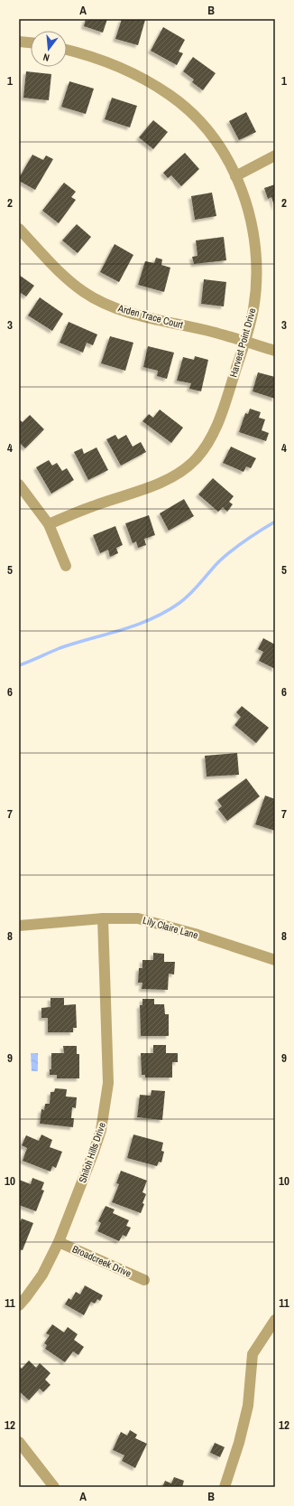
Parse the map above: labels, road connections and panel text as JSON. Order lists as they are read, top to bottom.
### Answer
{
  "streets": {
    "street": [
      "Arden Trace Court",
      "Harvest Point Drive",
      "Lily Claire Lane",
      "Shiloh Hills Drive",
      "Broadcreek Drive"
    ]
  },
  "crossings": [
    ["Arden Trace Court", "Harvest Point Drive"],
    ["Lily Claire Lane", "Shiloh Hills Drive"],
    ["Shiloh Hills Drive", "Broadcreek Drive"]
  ],
  "north": "bottom",
  "grid": {
    "columns": ["A", "B"],
    "rows": [
      "1",
      "2",
      "3",
      "4",
      "5",
      "6",
      "7",
      "8",
      "9",
      "10",
      "11",
      "12"
    ]
  }
}
